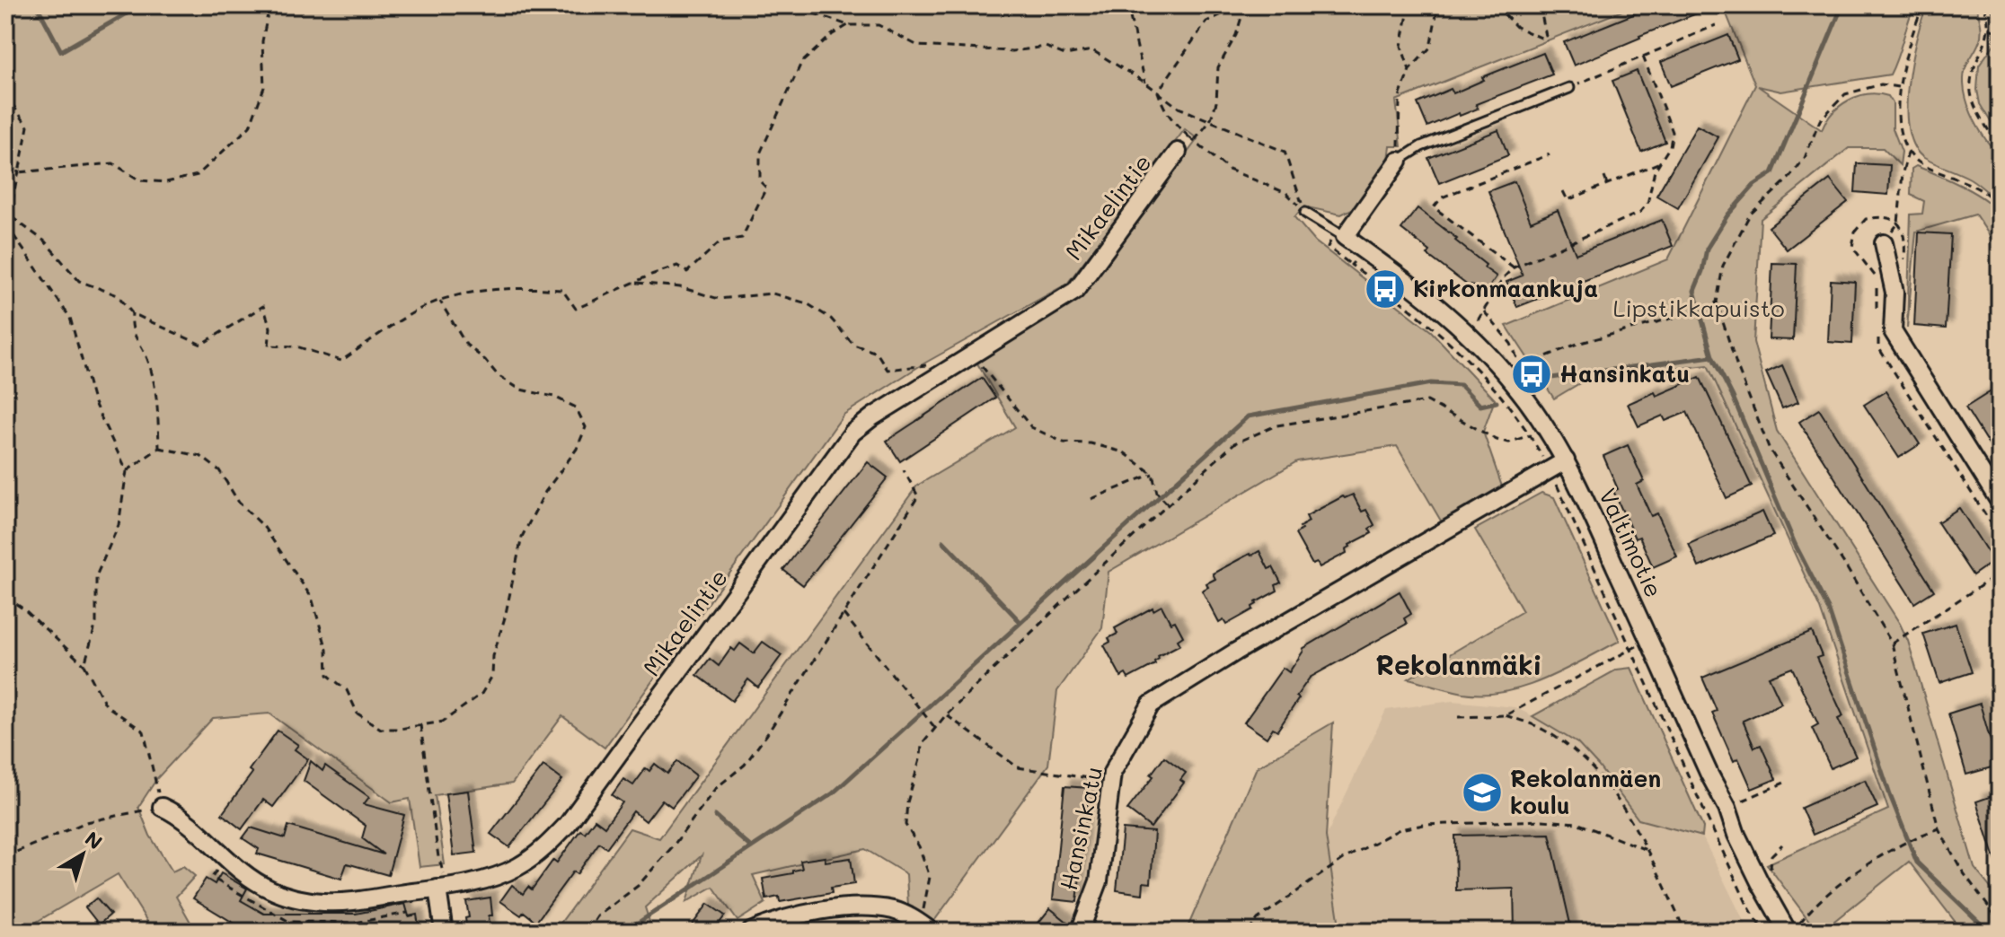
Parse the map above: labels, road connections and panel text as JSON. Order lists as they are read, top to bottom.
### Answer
{
  "streets": {
    "street": ["Mikaelintie", "Valtimotie", "Hansinkatu"]
  },
  "crossings": [
    ["Valtimotie", "Hansinkatu"]
  ],
  "districts": ["Rekolanmäki"],
  "parks": ["Lipstikkapuisto"],
  "places": {
    "bus stop": ["Kirkonmaankuja", "Hansinkatu"],
    "school or university": ["Rekolanmäen koulu"]
  },
  "north": "top right"
}
